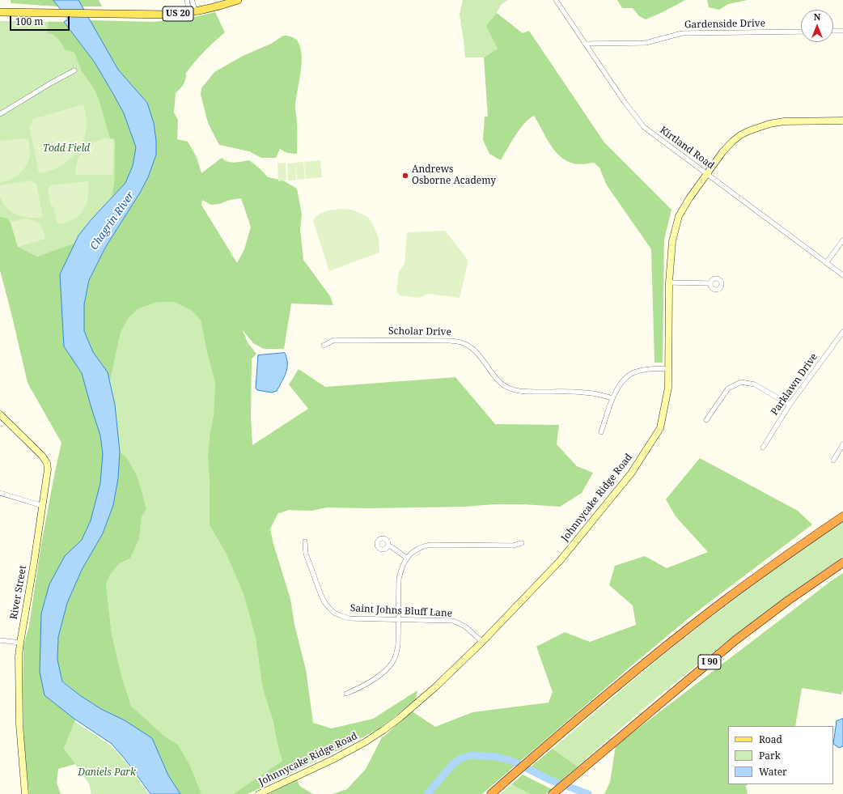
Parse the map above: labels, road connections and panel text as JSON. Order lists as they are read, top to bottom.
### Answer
{
  "streets": {
    "highway": ["I 90"],
    "main road": ["US 20", "Johnnycake Ridge Road", "River Street"],
    "street": [
      "Gardenside Drive",
      "Kirtland Road",
      "Scholar Drive",
      "Parklawn Drive",
      "Saint Johns Bluff Lane"
    ]
  },
  "crossings": [
    ["Gardenside Drive", "Kirtland Road"],
    ["Kirtland Road", "Johnnycake Ridge Road"],
    ["Johnnycake Ridge Road", "Saint Johns Bluff Lane"]
  ],
  "water": ["Chagrin River"],
  "parks": ["Todd Field", "Daniels Park"],
  "places": ["Andrews Osborne Academy"],
  "legend": ["Road", "Park", "Water"],
  "scale_bar": "100 m",
  "north": "top"
}
